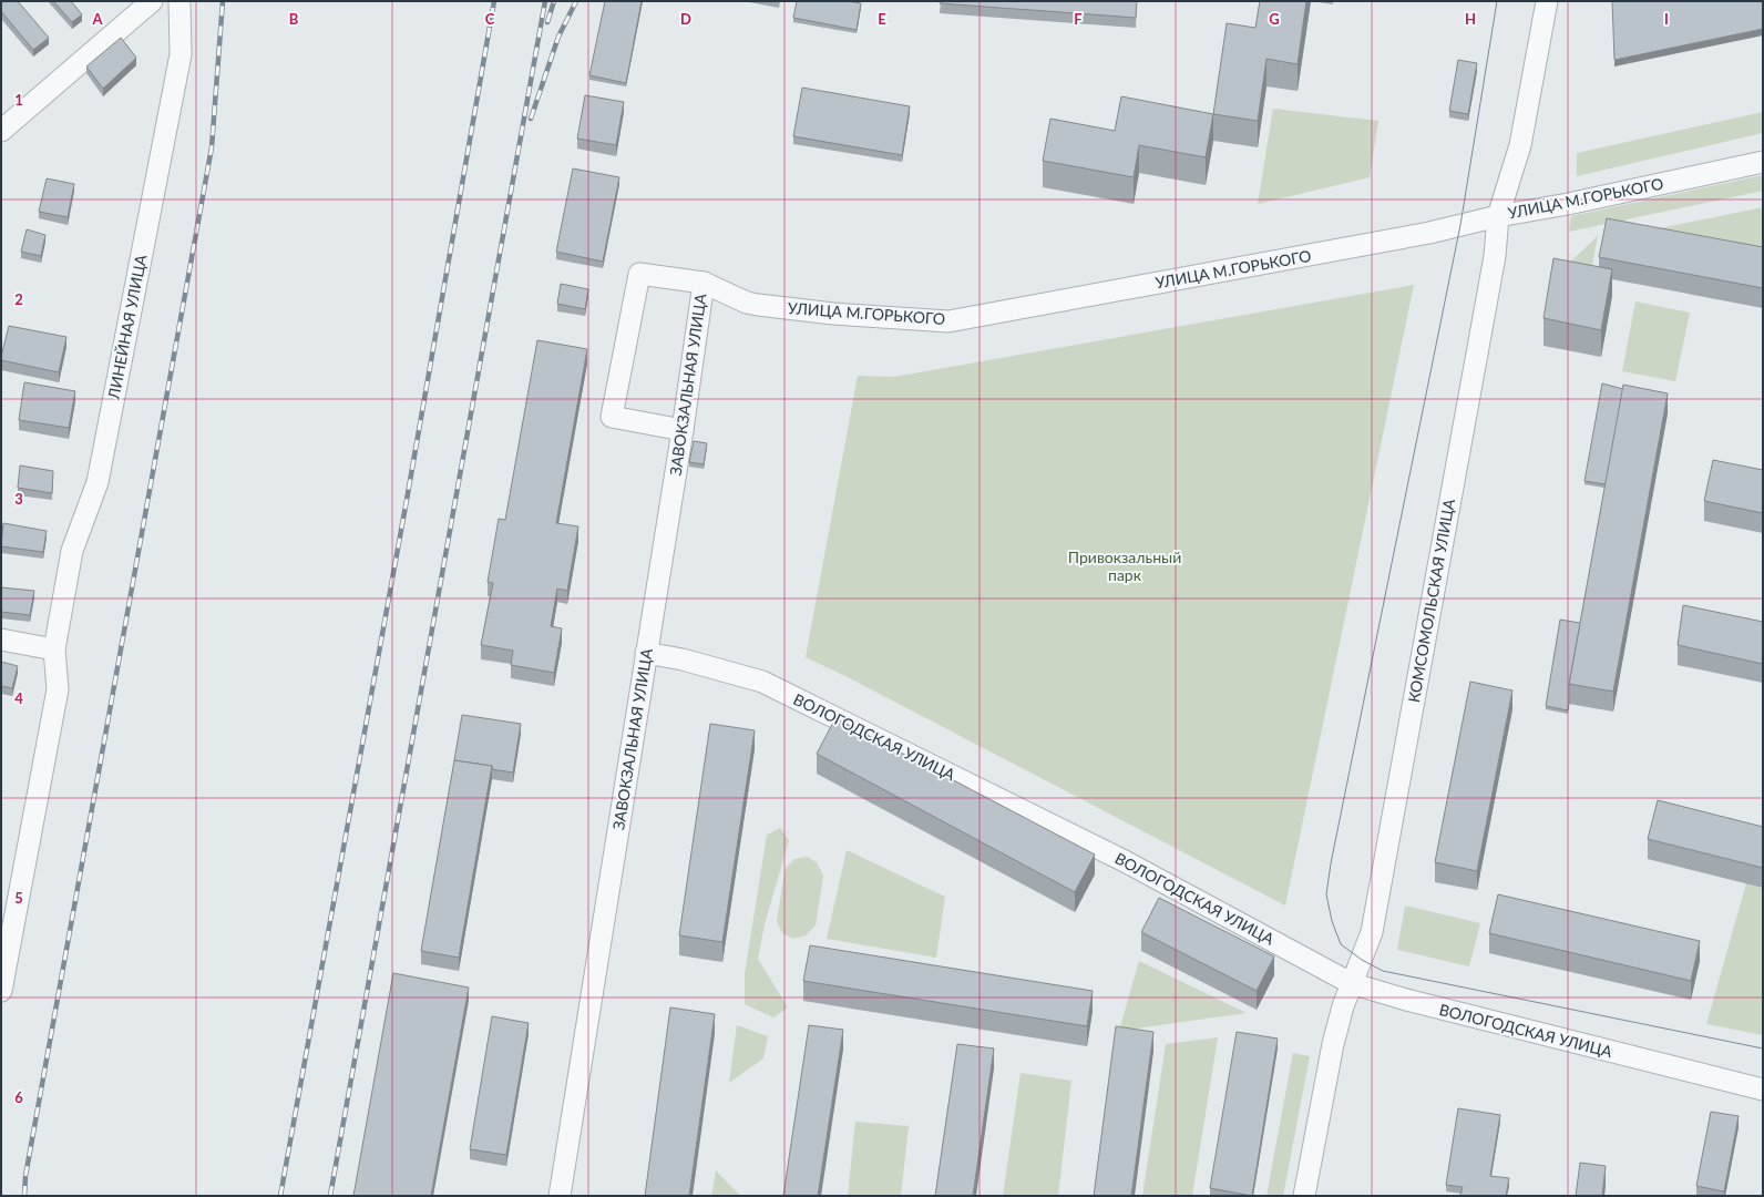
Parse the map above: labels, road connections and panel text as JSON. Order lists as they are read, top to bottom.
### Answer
{
  "streets": {
    "street": [
      "УЛИЦА М.ГОРЬКОГО",
      "ЛИНЕЙНАЯ УЛИЦА",
      "ЗАВОКЗАЛЬНАЯ УЛИЦА",
      "КОМСОМОЛЬСКАЯ УЛИЦА",
      "ВОЛОГОДСКАЯ УЛИЦА"
    ]
  },
  "crossings": [
    ["УЛИЦА М.ГОРЬКОГО", "ЗАВОКЗАЛЬНАЯ УЛИЦА"],
    ["УЛИЦА М.ГОРЬКОГО", "КОМСОМОЛЬСКАЯ УЛИЦА"],
    ["ЗАВОКЗАЛЬНАЯ УЛИЦА", "ВОЛОГОДСКАЯ УЛИЦА"],
    ["КОМСОМОЛЬСКАЯ УЛИЦА", "ВОЛОГОДСКАЯ УЛИЦА"]
  ],
  "parks": ["Привокзальный парк"],
  "grid": {
    "columns": [
      "A",
      "B",
      "C",
      "D",
      "E",
      "F",
      "G",
      "H",
      "I"
    ],
    "rows": [
      "1",
      "2",
      "3",
      "4",
      "5",
      "6"
    ]
  }
}
